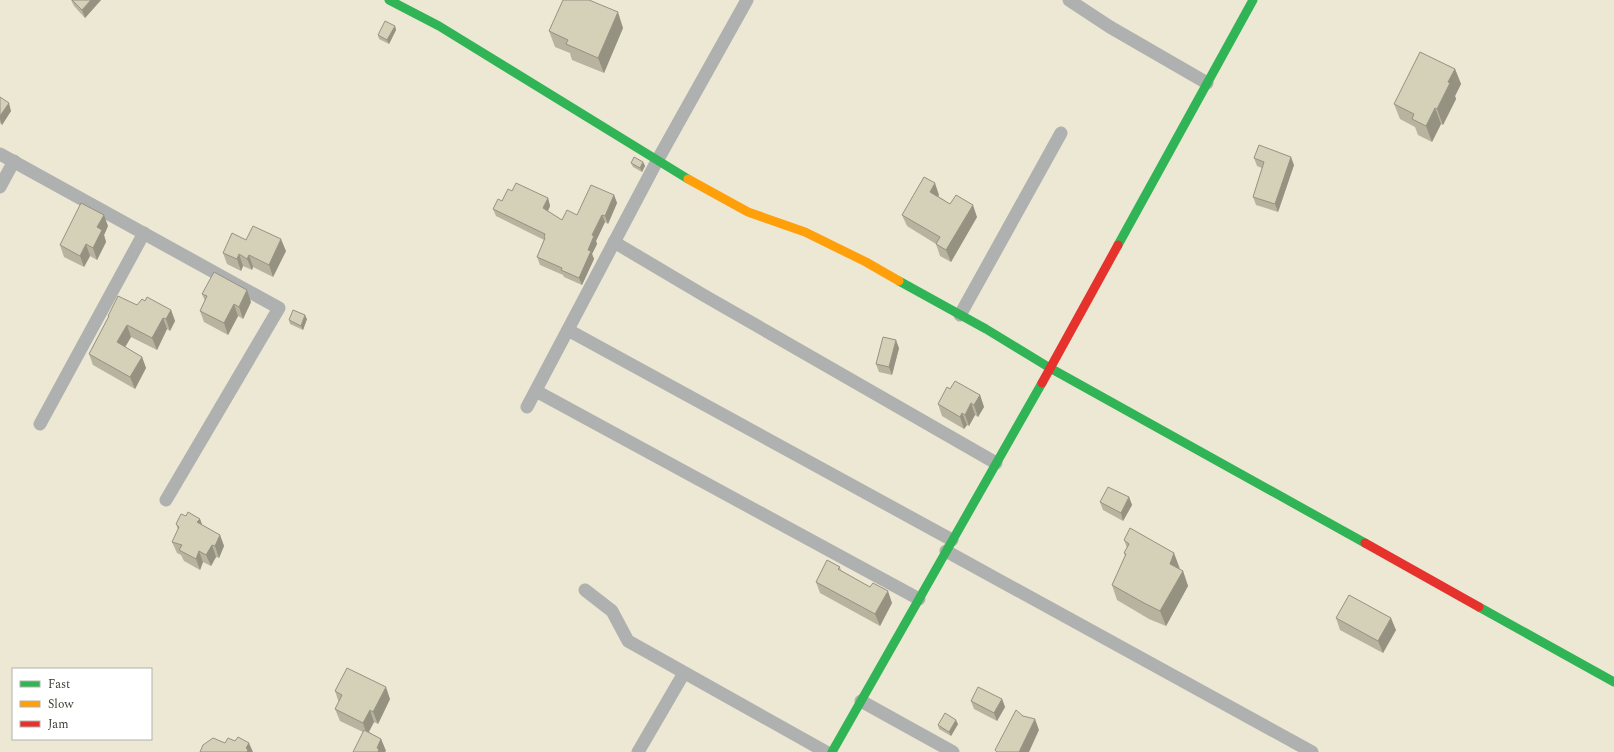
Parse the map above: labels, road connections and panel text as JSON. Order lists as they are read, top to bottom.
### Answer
{
  "legend": ["Fast", "Slow", "Jam"]
}
